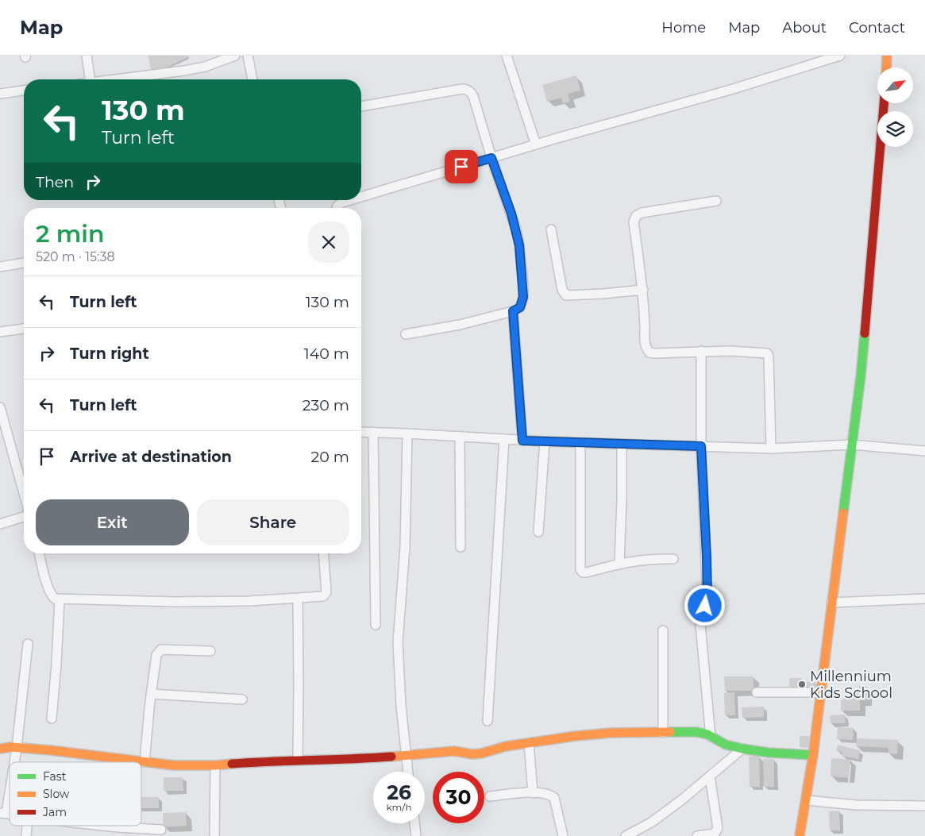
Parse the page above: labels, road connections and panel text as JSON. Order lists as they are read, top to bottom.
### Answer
{
  "places": ["Millennium Kids School"],
  "legend": ["Fast", "Slow", "Jam"],
  "north": "top right",
  "page": {
    "header": "Map",
    "nav": [
      "Home",
      "Map",
      "About",
      "Contact"
    ],
    "turn": ["130 m", "Turn left"],
    "then": "Then",
    "heading": ["2 min", "520 m · 15:38"],
    "list": [
      {
        "name": "Turn left",
        "value": "130 m"
      },
      {
        "name": "Turn right",
        "value": "140 m"
      },
      {
        "name": "Turn left",
        "value": "230 m"
      },
      {
        "name": "Arrive at destination",
        "value": "20 m"
      }
    ],
    "buttons": ["Exit", "Share"],
    "speed": "26 km/h",
    "limit": "30"
  }
}
